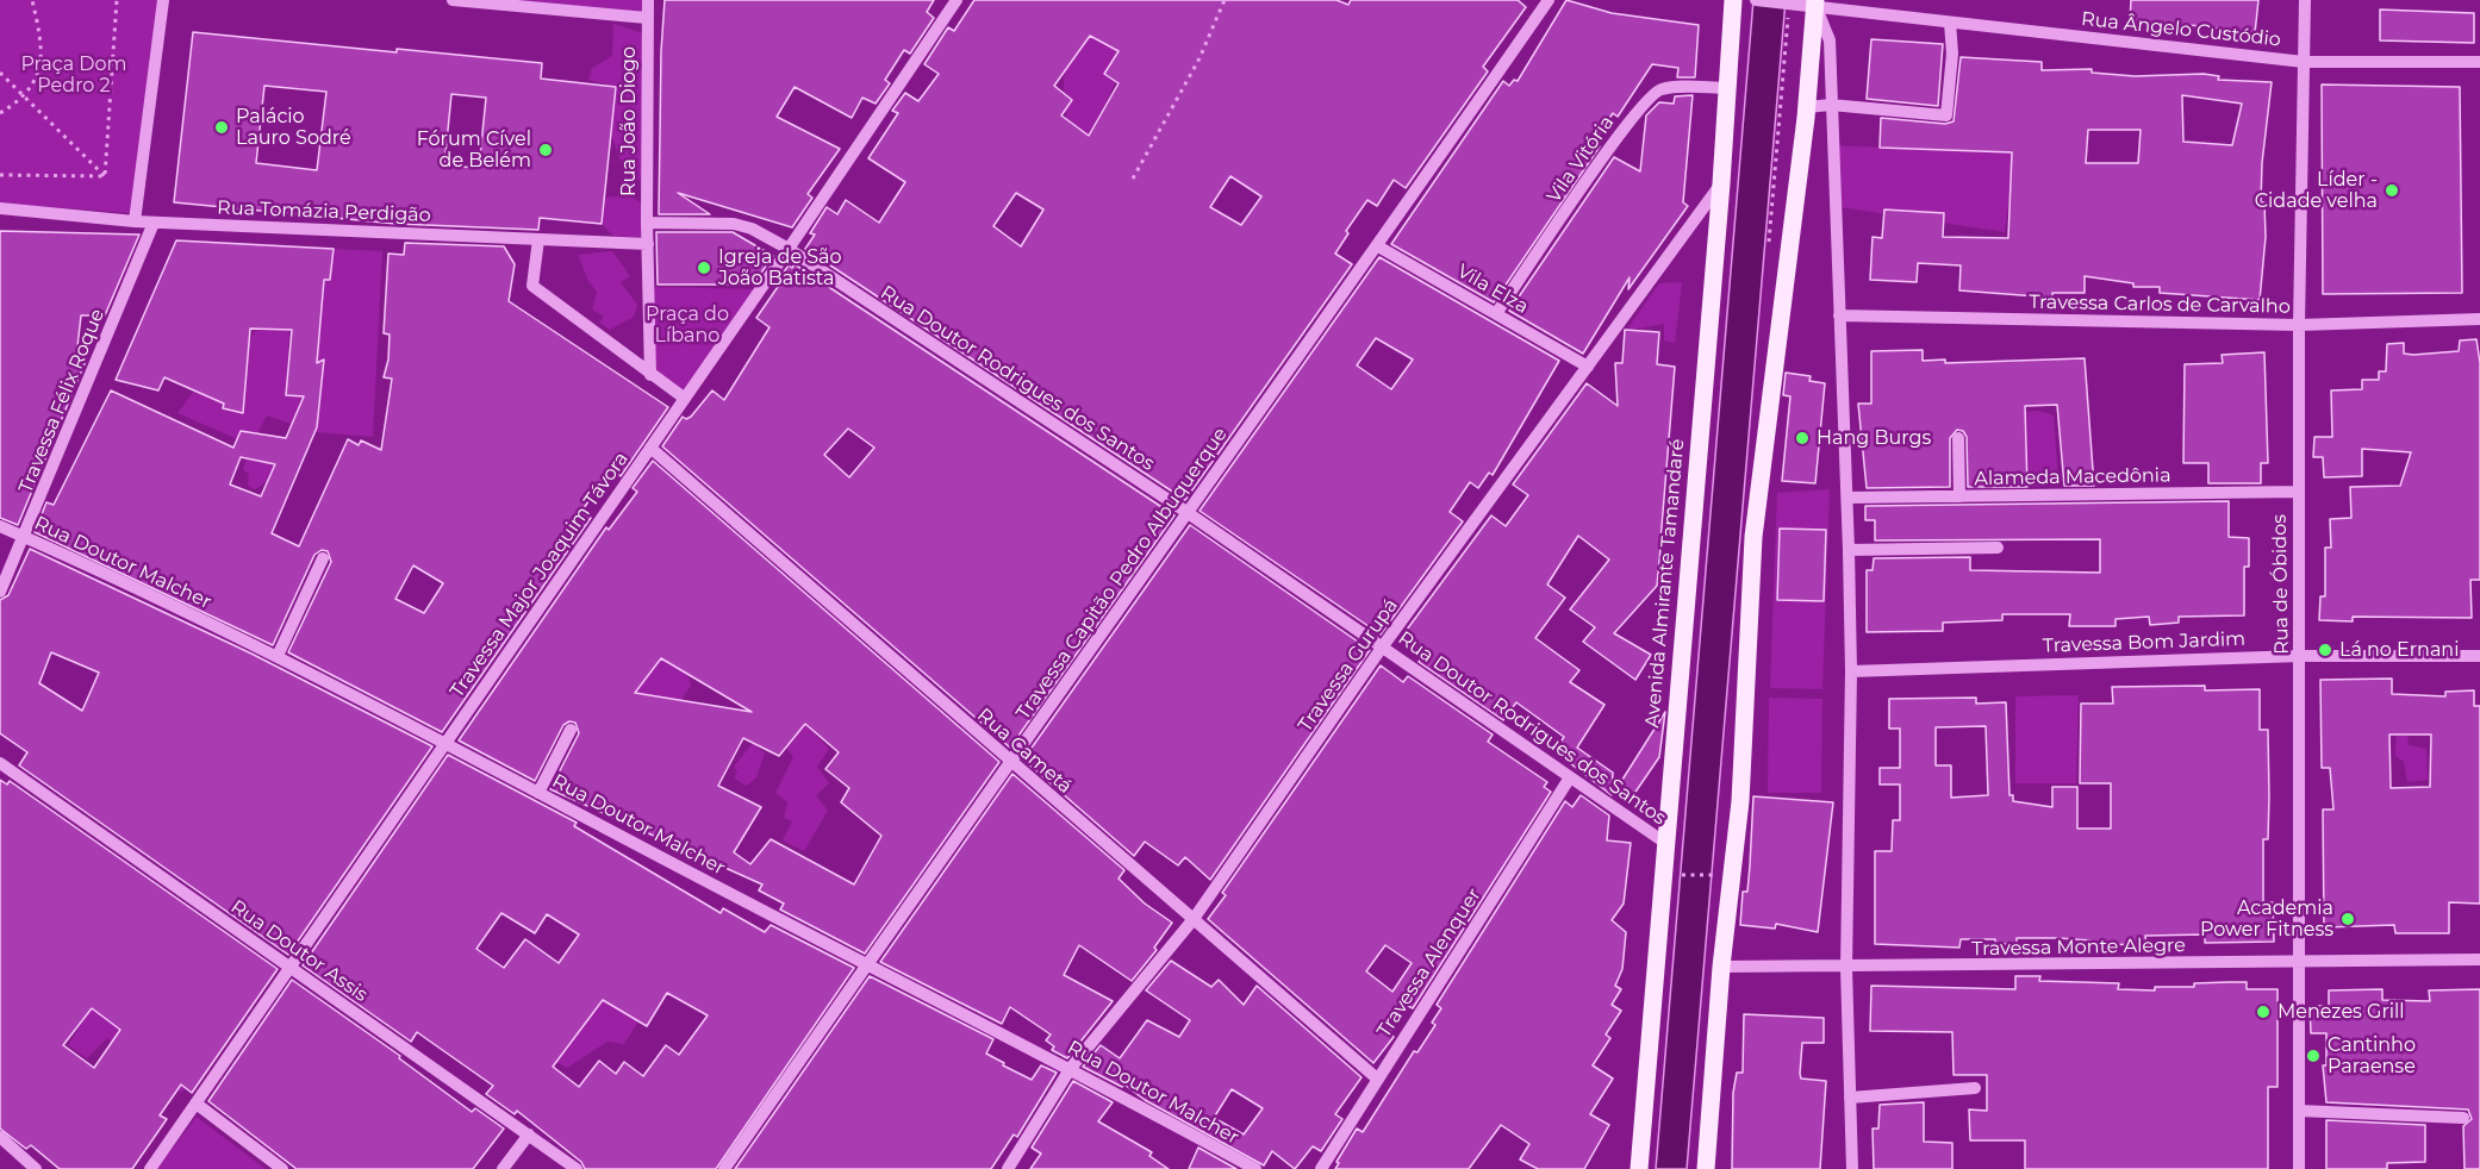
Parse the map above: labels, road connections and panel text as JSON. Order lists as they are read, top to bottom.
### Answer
{
  "streets": {
    "main road": ["Avenida Almirante Tamandaré"],
    "street": [
      "Rua Ângelo Custódio",
      "Rua João Diogo",
      "Vila Vitória",
      "Rua Tomázia Perdigão",
      "Vila Elza",
      "Travessa Carlos de Carvalho",
      "Rua Doutor Rodrigues dos Santos",
      "Travessa Félix Roque",
      "Alameda Macedônia",
      "Rua Doutor Malcher",
      "Travessa Capitão Pedro Albuquerque",
      "Travessa Major Joaquim Távora",
      "Rua de Óbidos",
      "Travessa Bom Jardim",
      "Travessa Gurupá",
      "Rua Cametá",
      "Travessa Monte Alegre",
      "Rua Doutor Assis",
      "Travessa Alenquer"
    ]
  },
  "crossings": [
    ["Rua Ângelo Custódio", "Rua de Óbidos"],
    ["Rua João Diogo", "Rua Tomázia Perdigão"],
    ["Rua João Diogo", "Rua Doutor Rodrigues dos Santos"],
    ["Vila Vitória", "Vila Elza"],
    ["Vila Vitória", "Avenida Almirante Tamandaré"],
    ["Rua Tomázia Perdigão", "Travessa Félix Roque"],
    ["Vila Elza", "Travessa Capitão Pedro Albuquerque"],
    ["Vila Elza", "Travessa Gurupá"],
    ["Travessa Carlos de Carvalho", "Rua de Óbidos"],
    ["Rua Doutor Rodrigues dos Santos", "Travessa Capitão Pedro Albuquerque"],
    ["Rua Doutor Rodrigues dos Santos", "Travessa Major Joaquim Távora"],
    ["Rua Doutor Rodrigues dos Santos", "Avenida Almirante Tamandaré"],
    ["Rua Doutor Rodrigues dos Santos", "Travessa Gurupá"],
    ["Rua Doutor Rodrigues dos Santos", "Travessa Alenquer"],
    ["Travessa Félix Roque", "Rua Doutor Malcher"],
    ["Alameda Macedônia", "Rua de Óbidos"],
    ["Rua Doutor Malcher", "Travessa Capitão Pedro Albuquerque"],
    ["Rua Doutor Malcher", "Travessa Major Joaquim Távora"],
    ["Rua Doutor Malcher", "Travessa Gurupá"],
    ["Travessa Capitão Pedro Albuquerque", "Rua Cametá"],
    ["Travessa Major Joaquim Távora", "Rua Cametá"],
    ["Travessa Major Joaquim Távora", "Rua Doutor Assis"],
    ["Avenida Almirante Tamandaré", "Travessa Gurupá"],
    ["Rua de Óbidos", "Travessa Bom Jardim"],
    ["Rua de Óbidos", "Travessa Monte Alegre"],
    ["Travessa Gurupá", "Rua Cametá"],
    ["Rua Cametá", "Travessa Alenquer"]
  ],
  "parks": ["Praça Dom Pedro 2", "Praça do Líbano"],
  "places": [
    "Palácio Lauro Sodré",
    "Fórum Cível de Belém",
    "Líder - Cidade velha",
    "Igreja de São João Batista",
    "Hang Burgs",
    "Lá no Ernani",
    "Academia Power Fitness",
    "Menezes Grill",
    "Cantinho Paraense"
  ]
}
